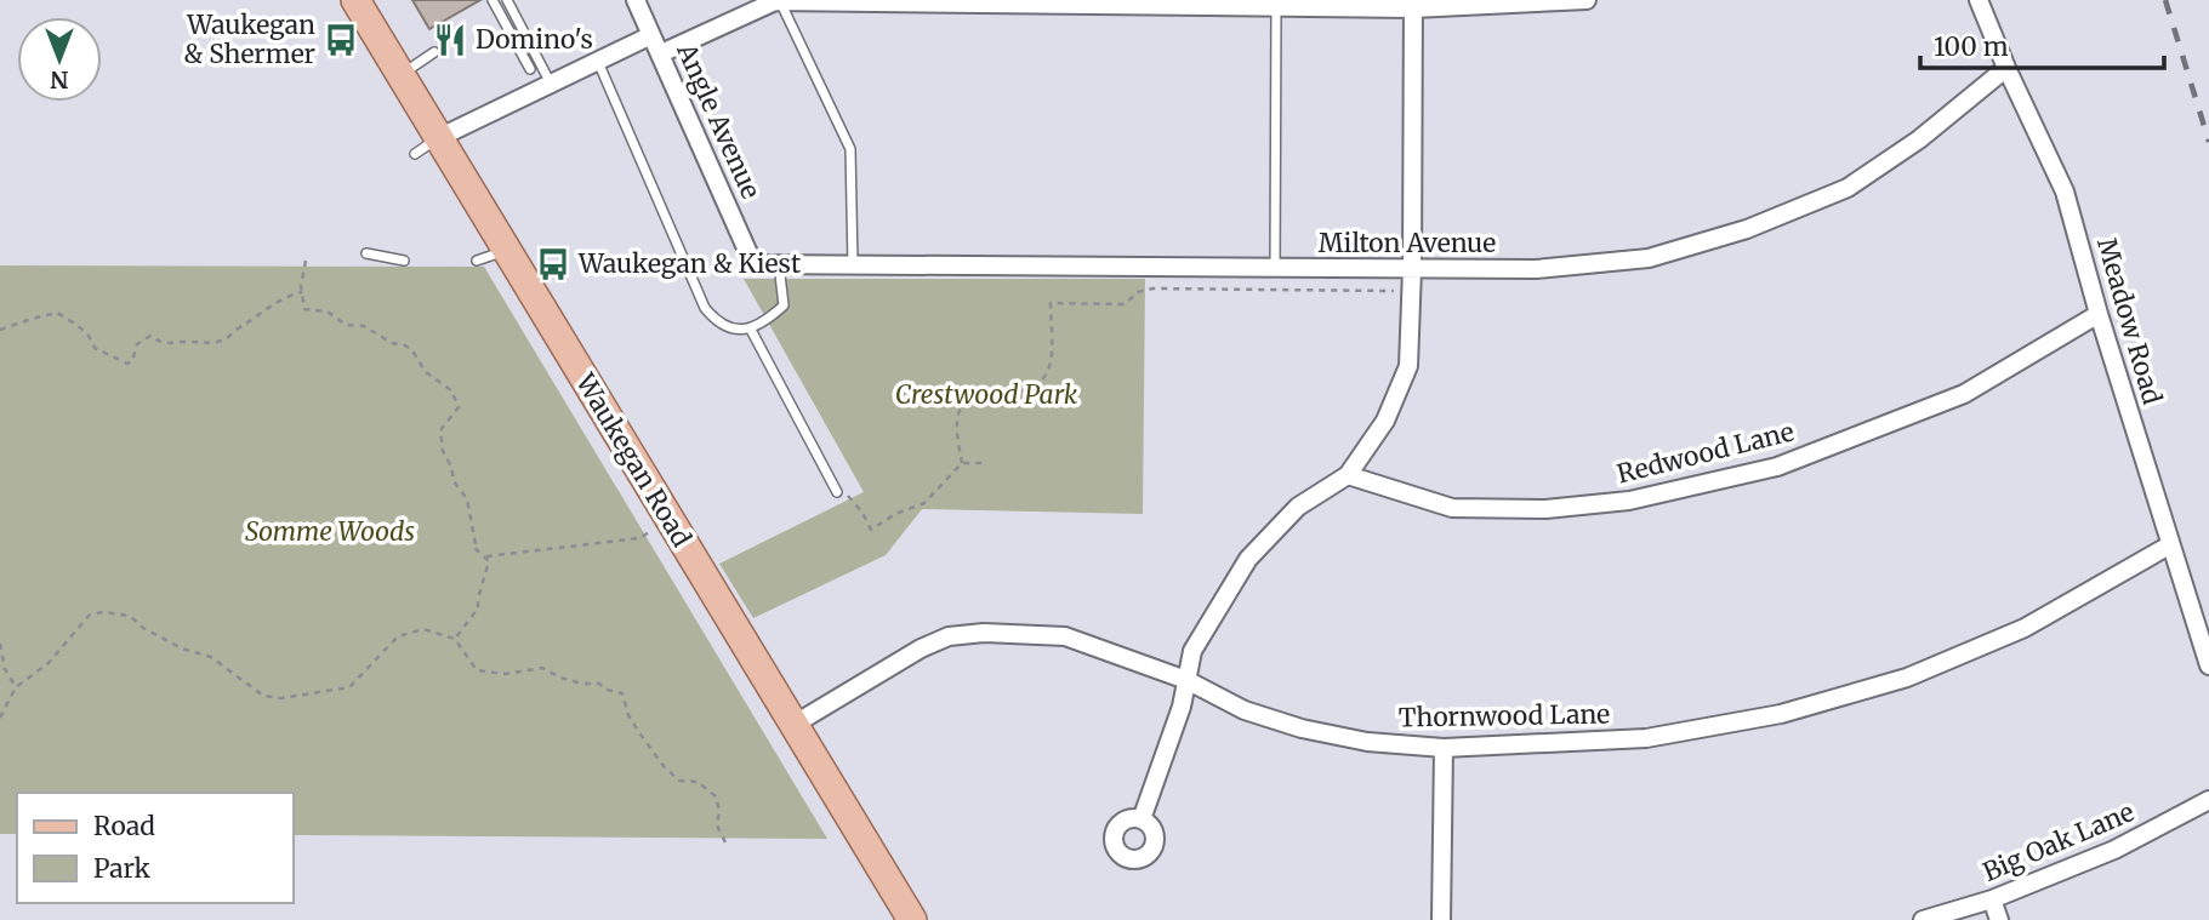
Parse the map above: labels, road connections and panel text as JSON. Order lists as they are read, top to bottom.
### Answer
{
  "streets": {
    "main road": ["Waukegan Road"],
    "street": [
      "Angle Avenue",
      "Milton Avenue",
      "Meadow Road",
      "Redwood Lane",
      "Thornwood Lane",
      "Big Oak Lane"
    ]
  },
  "crossings": [
    ["Angle Avenue", "Milton Avenue"],
    ["Milton Avenue", "Meadow Road"],
    ["Meadow Road", "Redwood Lane"],
    ["Meadow Road", "Thornwood Lane"],
    ["Waukegan Road", "Thornwood Lane"]
  ],
  "parks": ["Crestwood Park", "Somme Woods"],
  "places": {
    "bus stop": ["Waukegan & Shermer", "Waukegan & Kiest"],
    "restaurant": ["Domino's"]
  },
  "legend": ["Road", "Park"],
  "scale_bar": "100 m",
  "north": "bottom"
}
